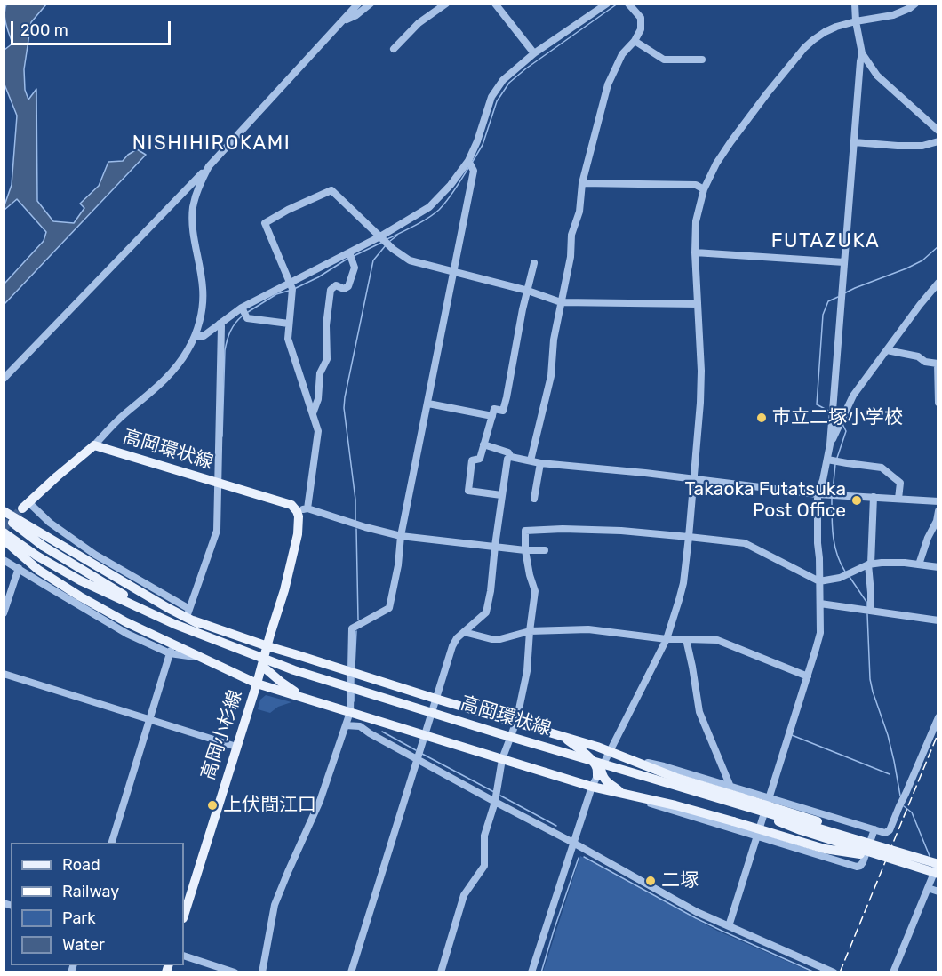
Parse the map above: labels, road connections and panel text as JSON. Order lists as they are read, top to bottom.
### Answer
{
  "streets": {
    "main road": ["高岡環状線", "高岡小杉線"]
  },
  "districts": ["NISHIHIROKAMI", "FUTAZUKA"],
  "places": [
    "市立二塚小学校",
    "Takaoka Futatsuka Post Office",
    "上伏間江口",
    "二塚"
  ],
  "legend": [
    "Road",
    "Railway",
    "Park",
    "Water"
  ],
  "scale_bar": "200 m"
}
